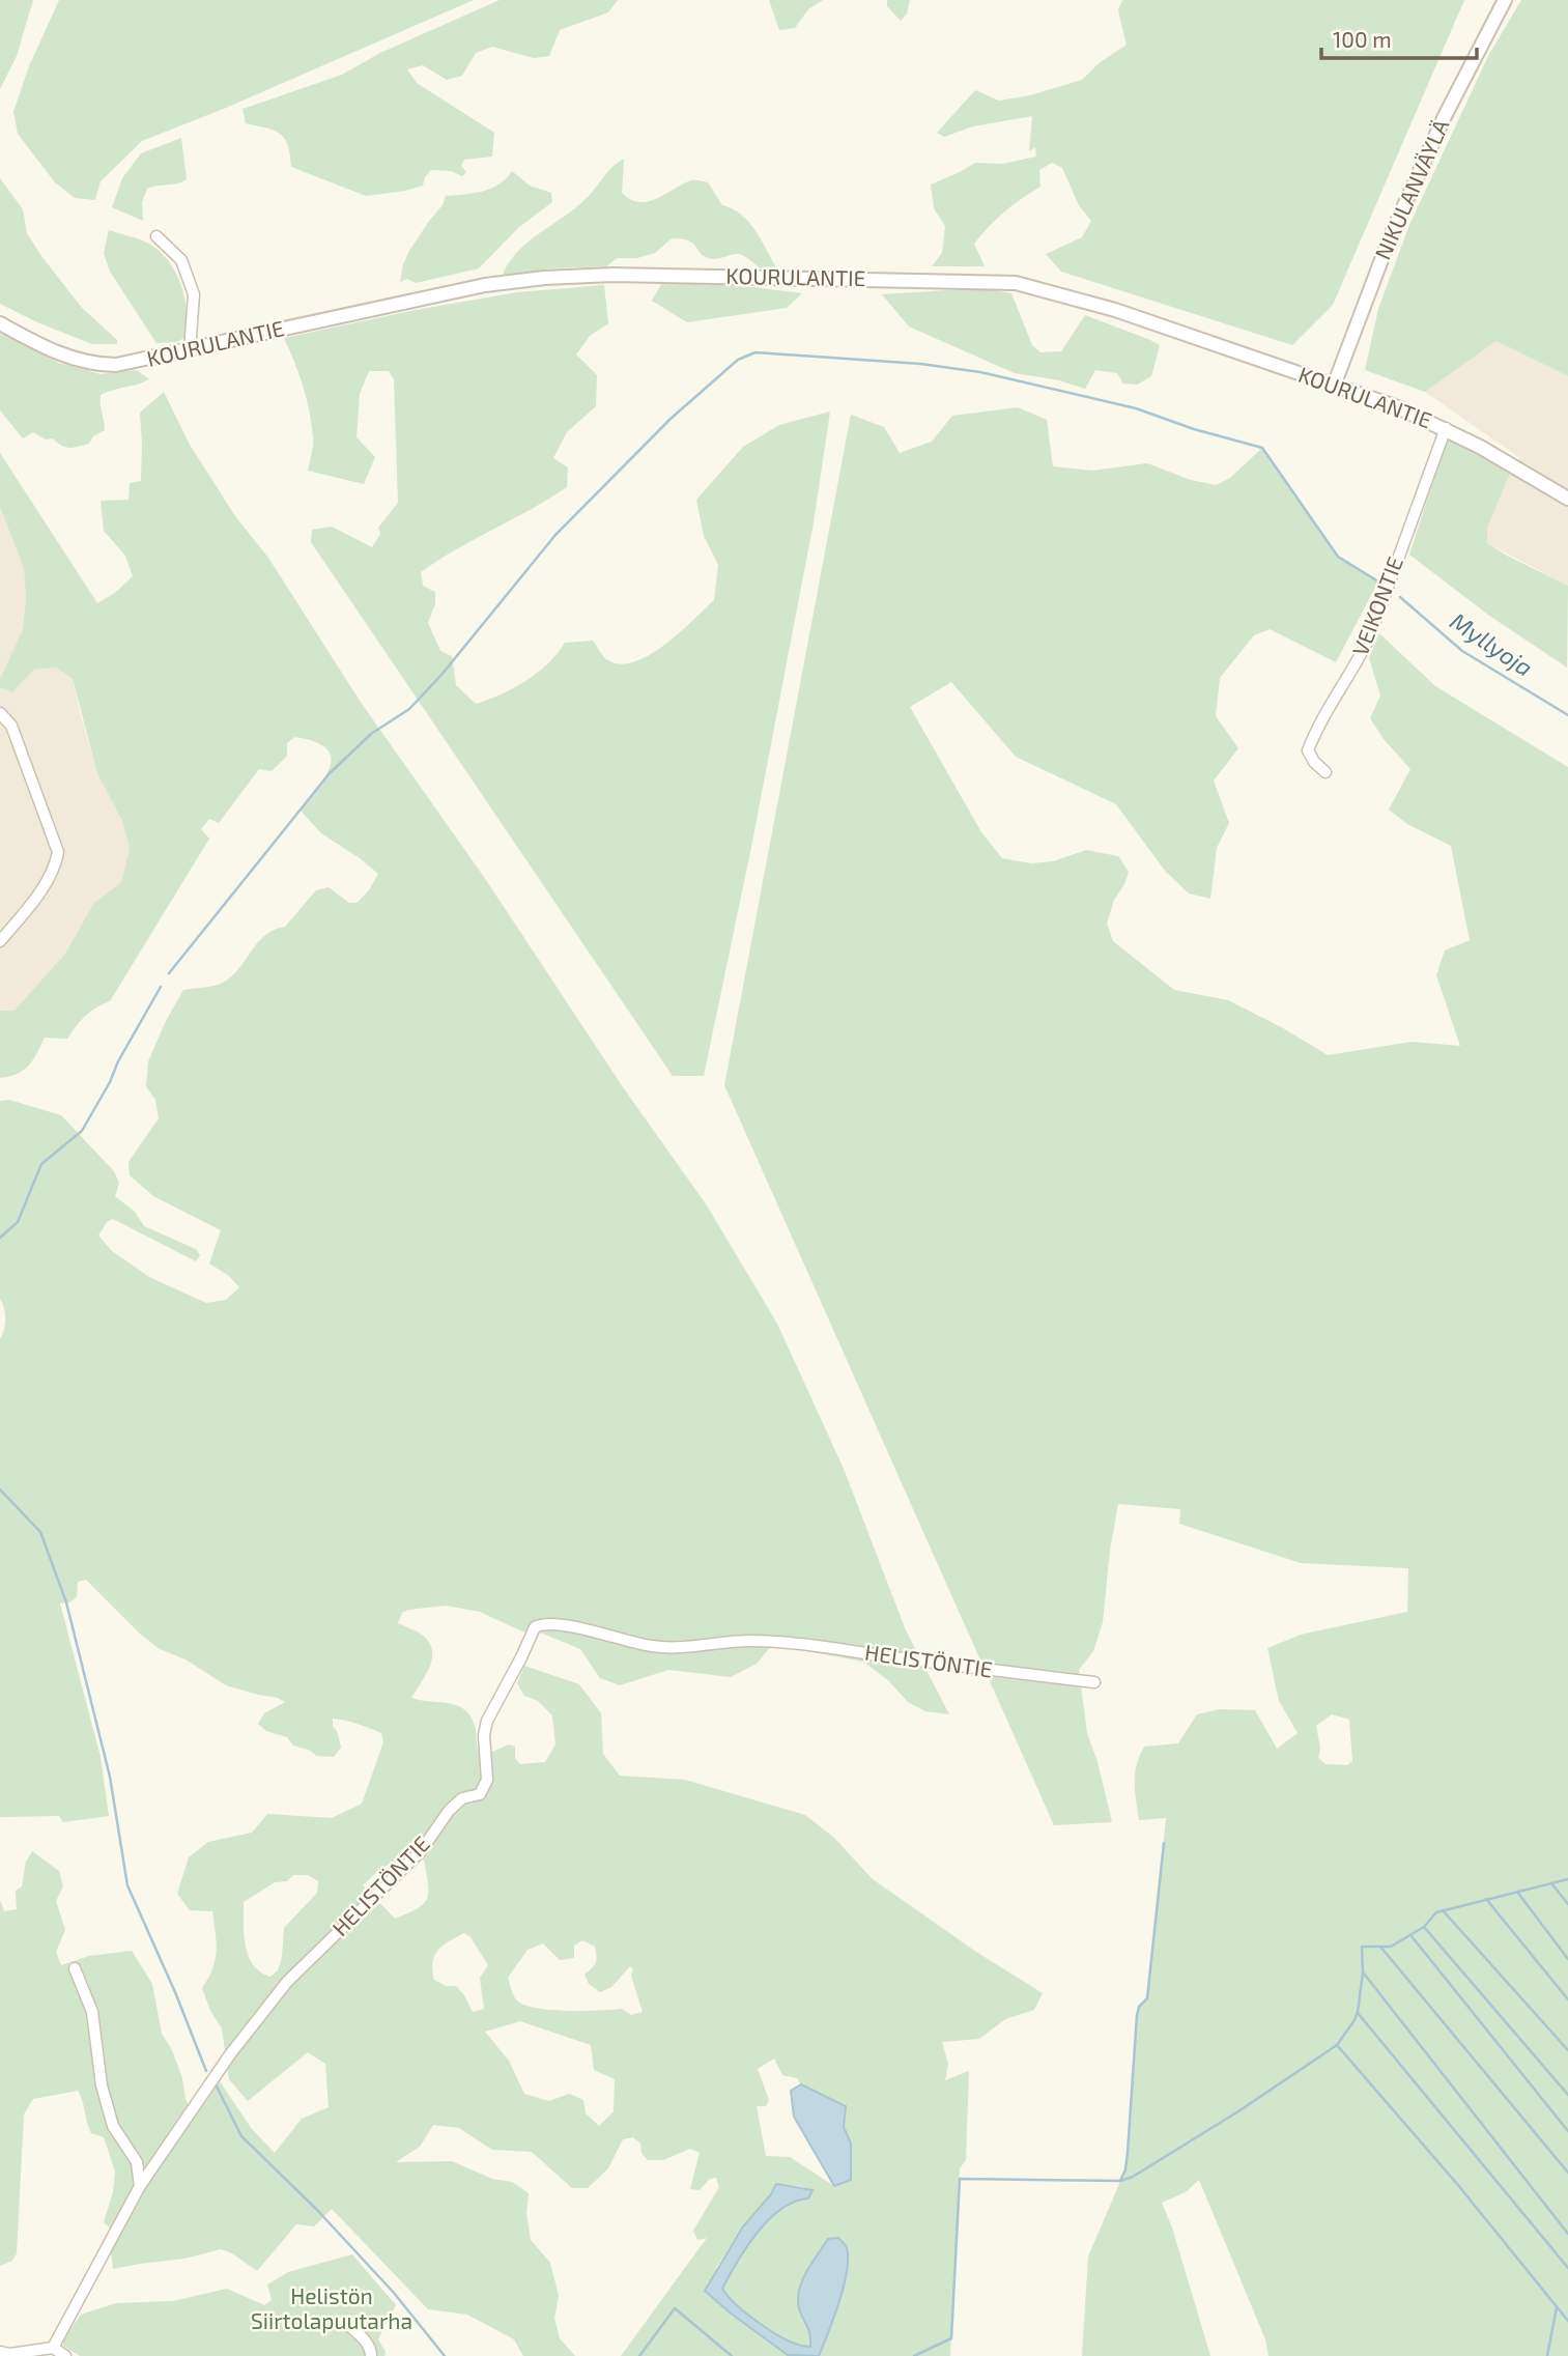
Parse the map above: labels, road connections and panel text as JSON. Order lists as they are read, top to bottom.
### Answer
{
  "streets": {
    "street": [
      "NIKULANVÄYLÄ",
      "KOURULANTIE",
      "VEIKONTIE",
      "HELISTÖNTIE"
    ]
  },
  "crossings": [
    ["NIKULANVÄYLÄ", "KOURULANTIE"],
    ["KOURULANTIE", "VEIKONTIE"]
  ],
  "water": ["Myllyoja"],
  "parks": ["Helistön Siirtolapuutarha"],
  "scale_bar": "100 m"
}
